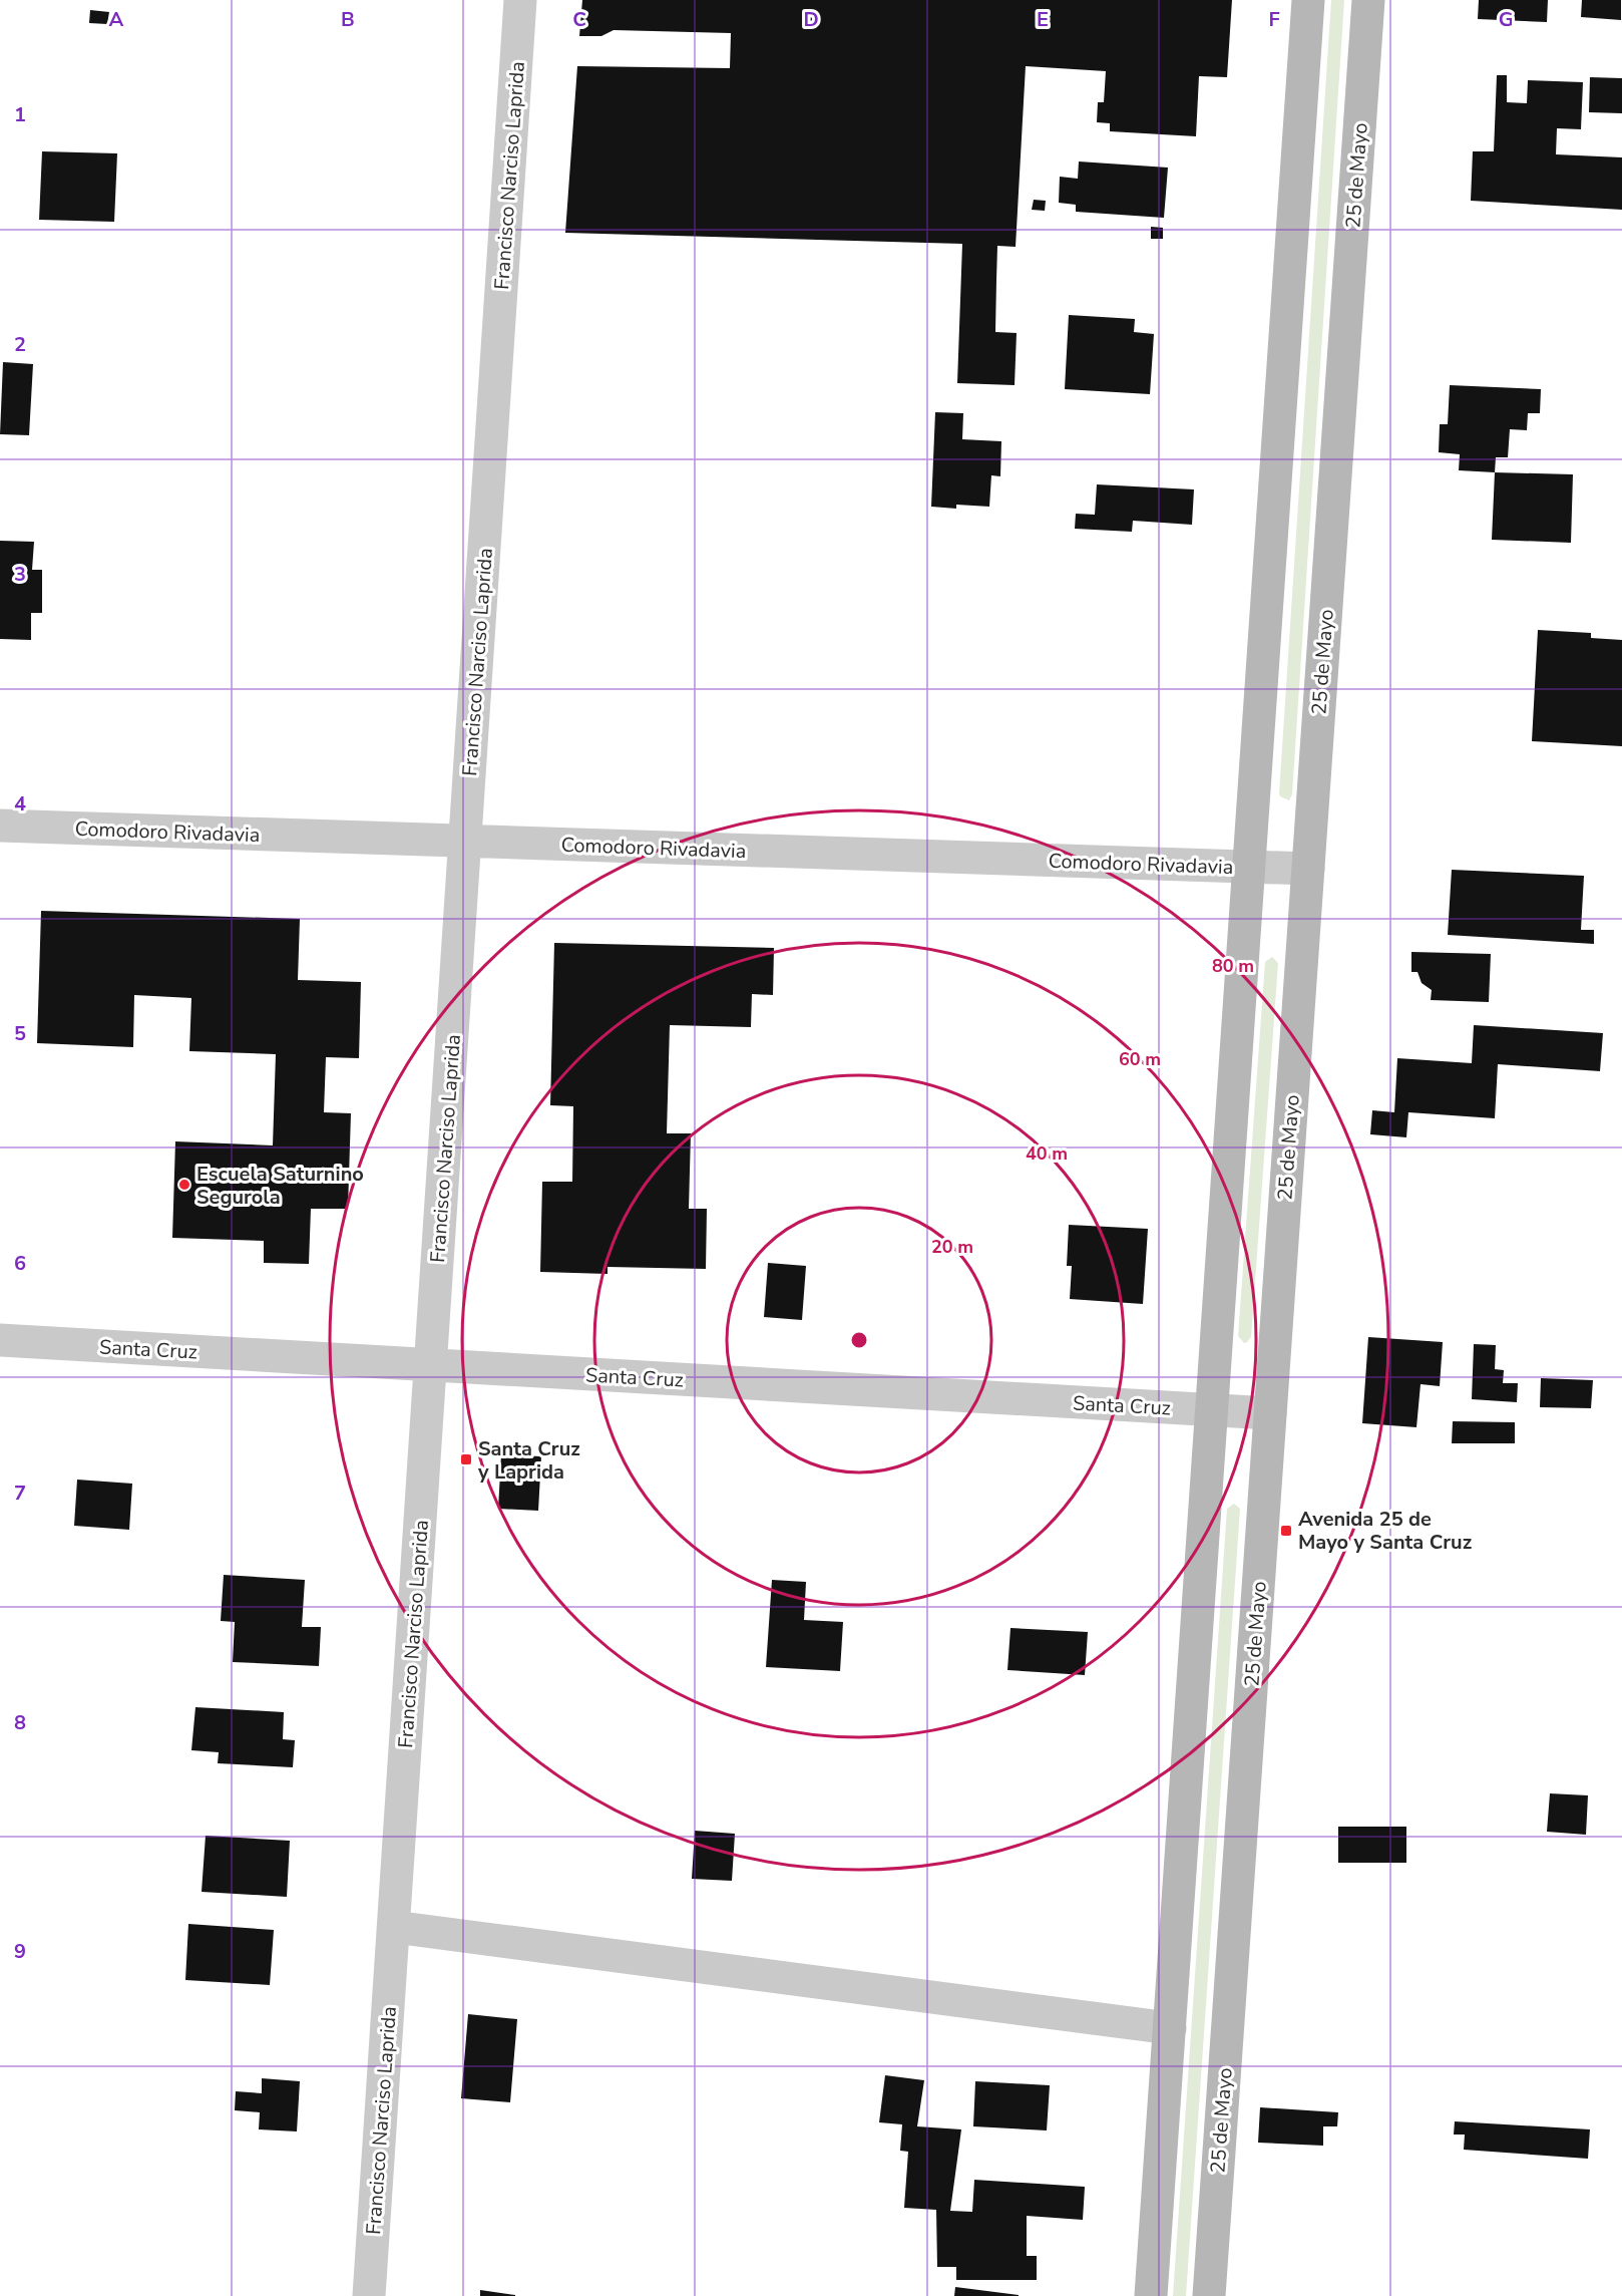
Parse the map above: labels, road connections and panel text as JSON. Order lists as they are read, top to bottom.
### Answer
{
  "streets": {
    "street": [
      "Francisco Narciso Laprida",
      "25 de Mayo",
      "Comodoro Rivadavia",
      "Santa Cruz"
    ]
  },
  "crossings": [
    ["Francisco Narciso Laprida", "Comodoro Rivadavia"],
    ["Francisco Narciso Laprida", "Santa Cruz"],
    ["25 de Mayo", "Comodoro Rivadavia"],
    ["25 de Mayo", "Santa Cruz"]
  ],
  "places": {
    "other": ["Escuela Saturnino Segurola"],
    "transit": ["Santa Cruz y Laprida", "Avenida 25 de Mayo y Santa Cruz"]
  },
  "grid": {
    "columns": [
      "A",
      "B",
      "C",
      "D",
      "E",
      "F",
      "G"
    ],
    "rows": [
      "1",
      "2",
      "3",
      "4",
      "5",
      "6",
      "7",
      "8",
      "9"
    ]
  },
  "rings": [
    "80 m",
    "60 m",
    "40 m",
    "20 m"
  ]
}
